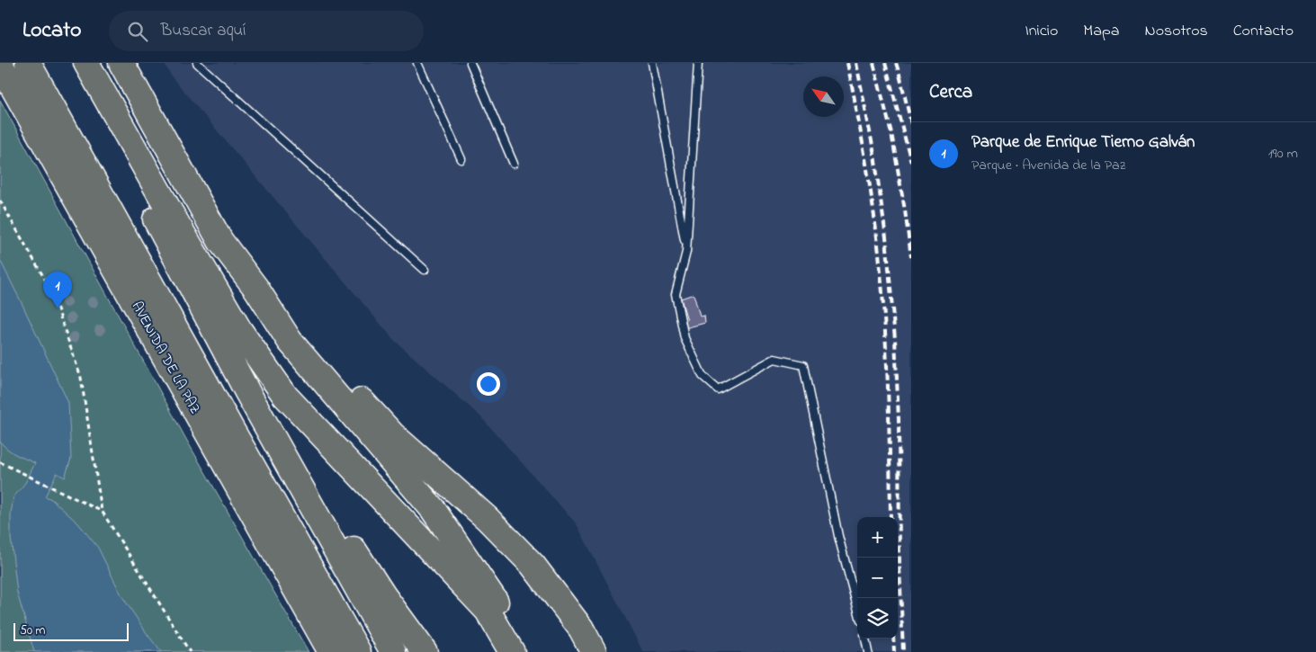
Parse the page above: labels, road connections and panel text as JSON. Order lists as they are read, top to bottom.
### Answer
{
  "streets": {
    "highway": ["AVENIDA DE LA PAZ"]
  },
  "scale_bar": "50 m",
  "north": "top left",
  "page": {
    "header": "Locato",
    "search": "Buscar aquí",
    "nav": [
      "Inicio",
      "Mapa",
      "Nosotros",
      "Contacto"
    ],
    "heading": "Cerca",
    "list": [
      {
        "mark": "1",
        "name": "Parque de Enrique Tierno Galván",
        "note": "Parque · Avenida de la Paz",
        "value": "190 m"
      }
    ],
    "pins": "1",
    "map_buttons": ["+", "−"],
    "scale": "50 m"
  }
}
